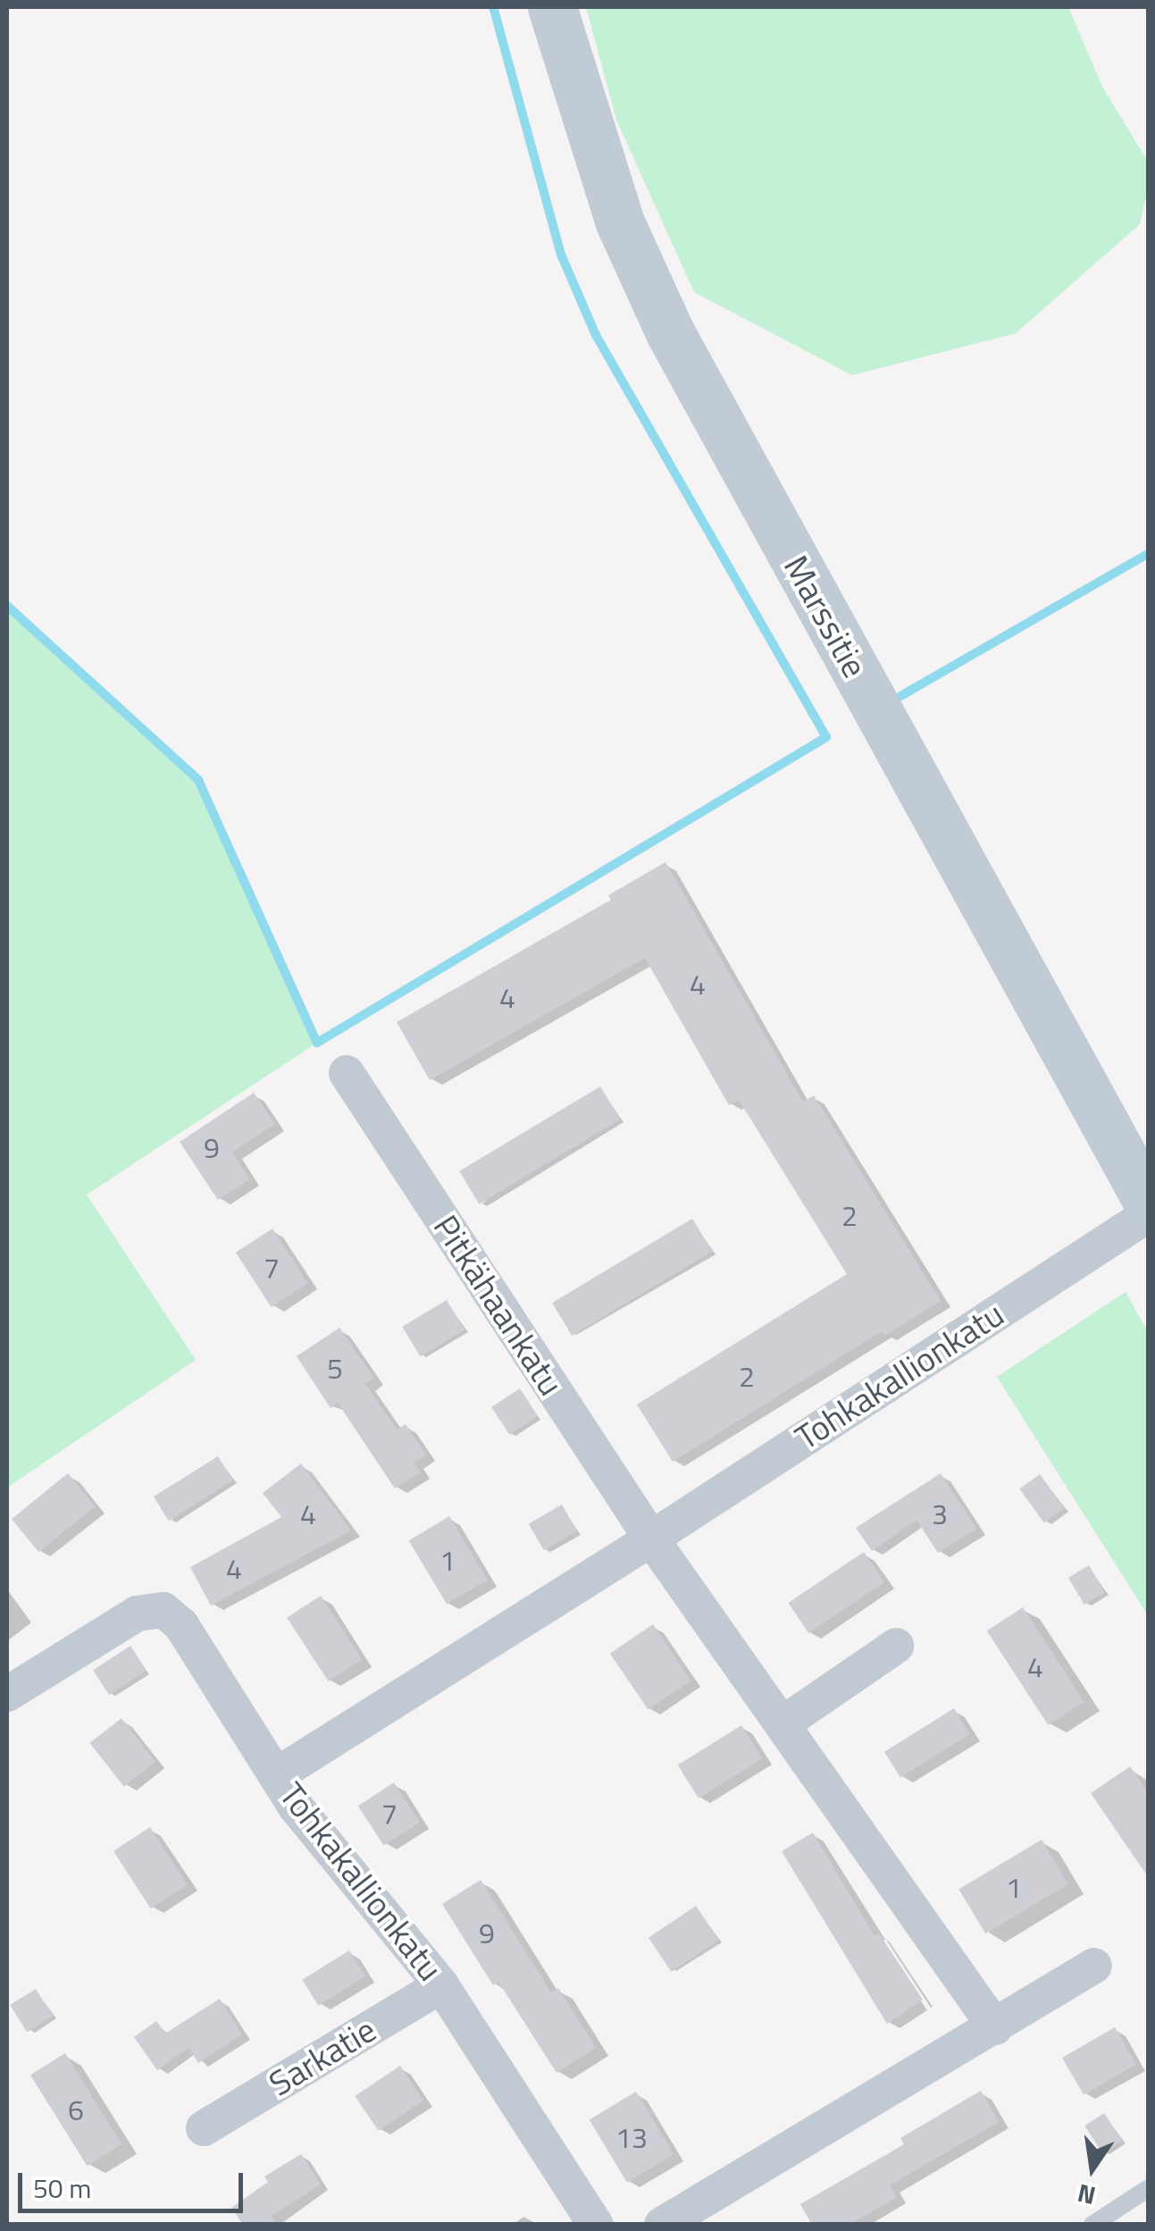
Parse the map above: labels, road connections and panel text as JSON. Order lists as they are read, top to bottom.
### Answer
{
  "streets": {
    "main road": ["Marssitie"],
    "street": ["Pitkähaankatu", "Tohkakallionkatu", "Sarkatie"]
  },
  "crossings": [
    ["Pitkähaankatu", "Tohkakallionkatu"],
    ["Tohkakallionkatu", "Sarkatie"]
  ],
  "house_numbers": [
    "4",
    "4",
    "9",
    "2",
    "7",
    "5",
    "2",
    "4",
    "3",
    "1",
    "4",
    "4",
    "7",
    "1",
    "9",
    "6",
    "13"
  ],
  "scale_bar": "50 m",
  "north": "bottom"
}
